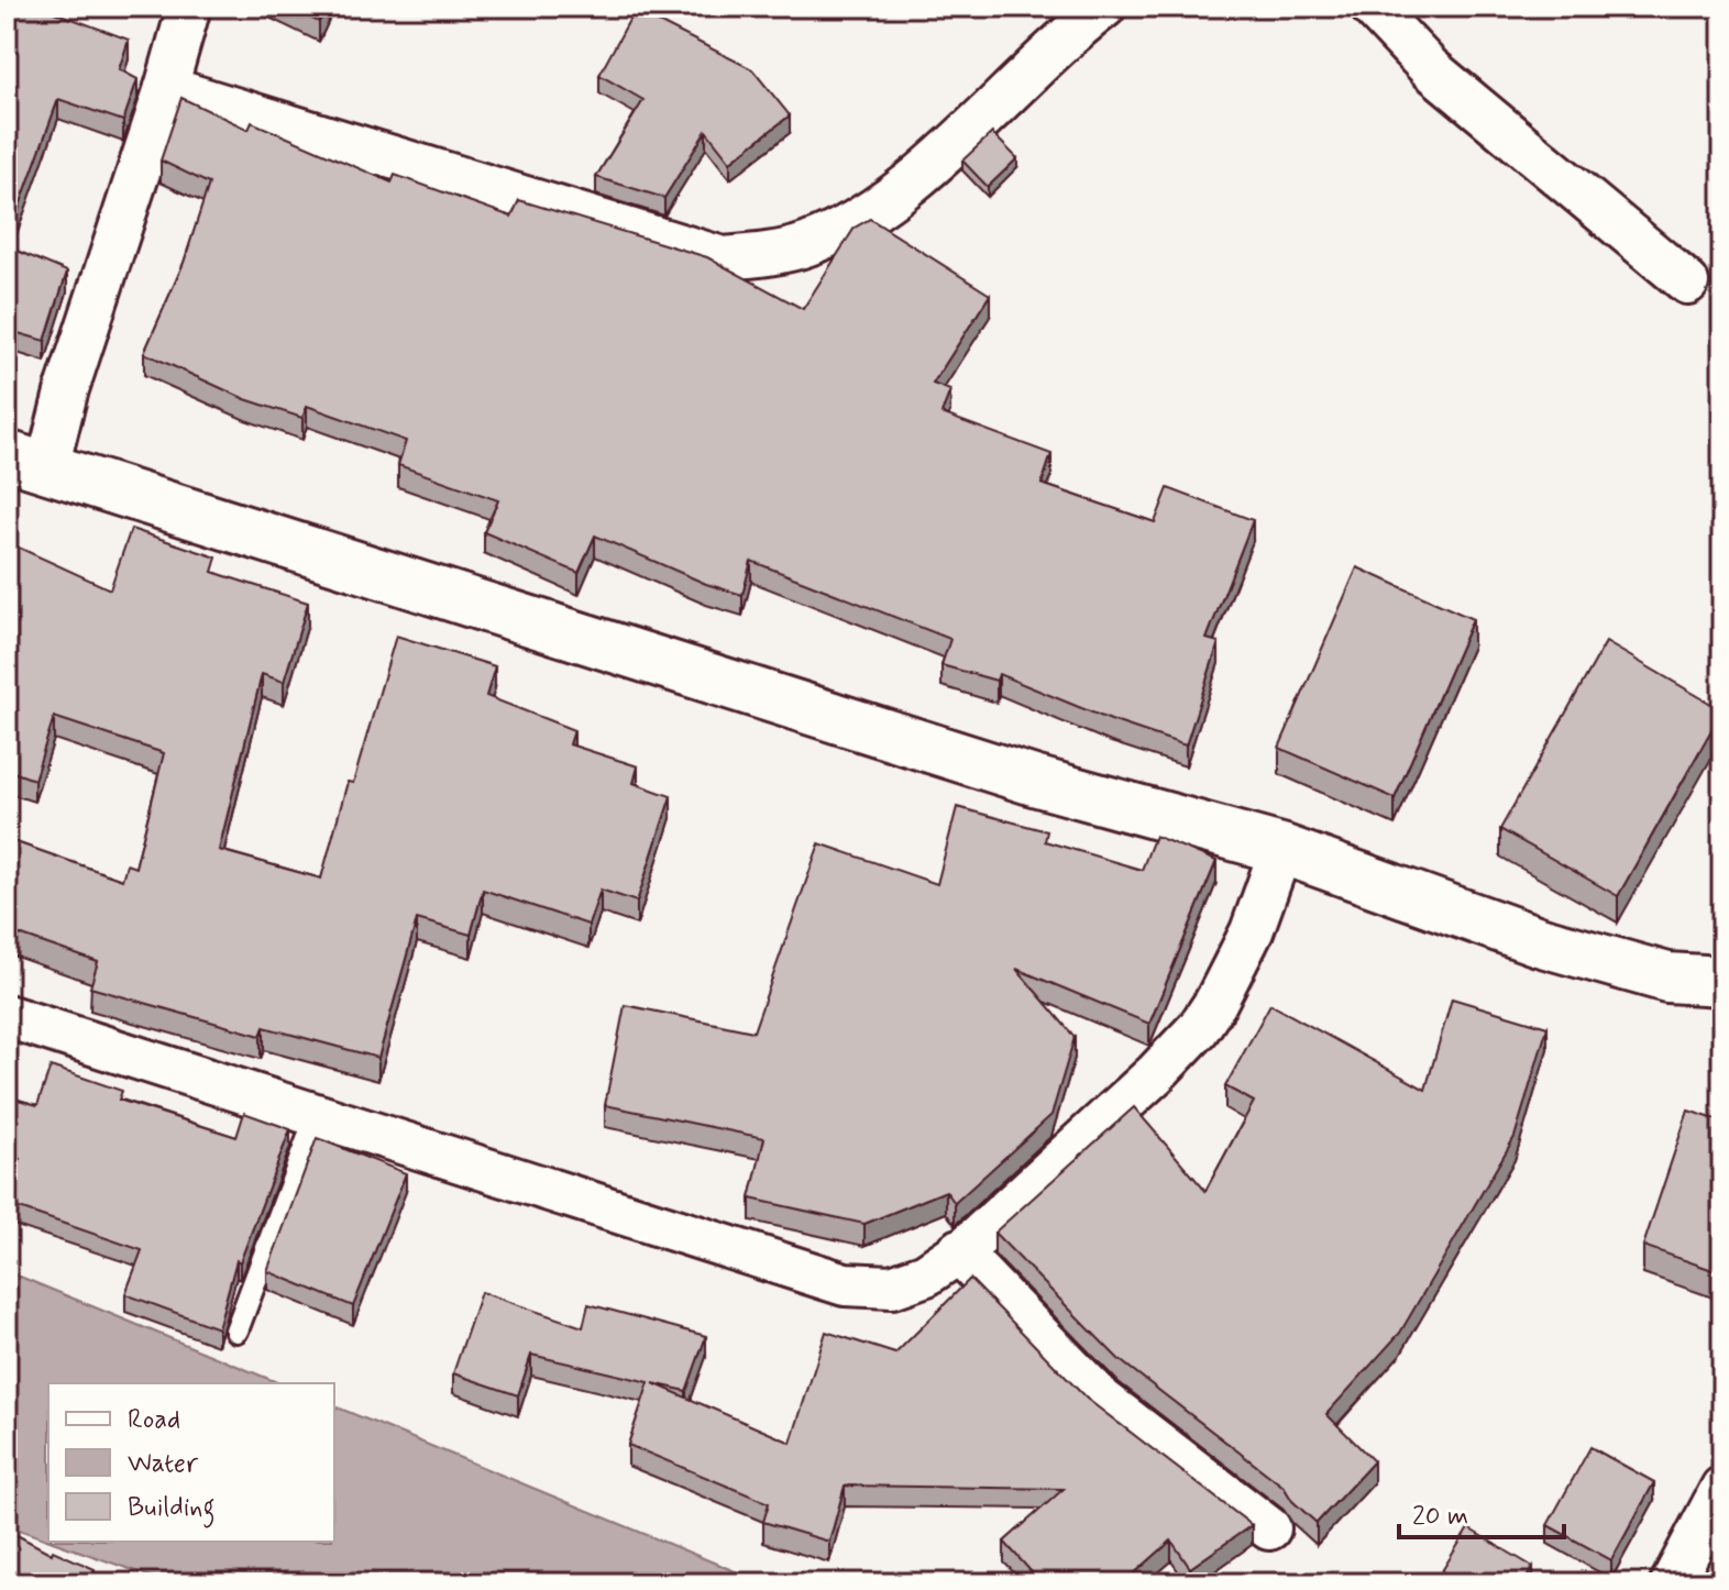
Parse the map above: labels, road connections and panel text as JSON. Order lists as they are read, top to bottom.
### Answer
{
  "legend": ["Road", "Water", "Building"],
  "scale_bar": "20 m"
}
